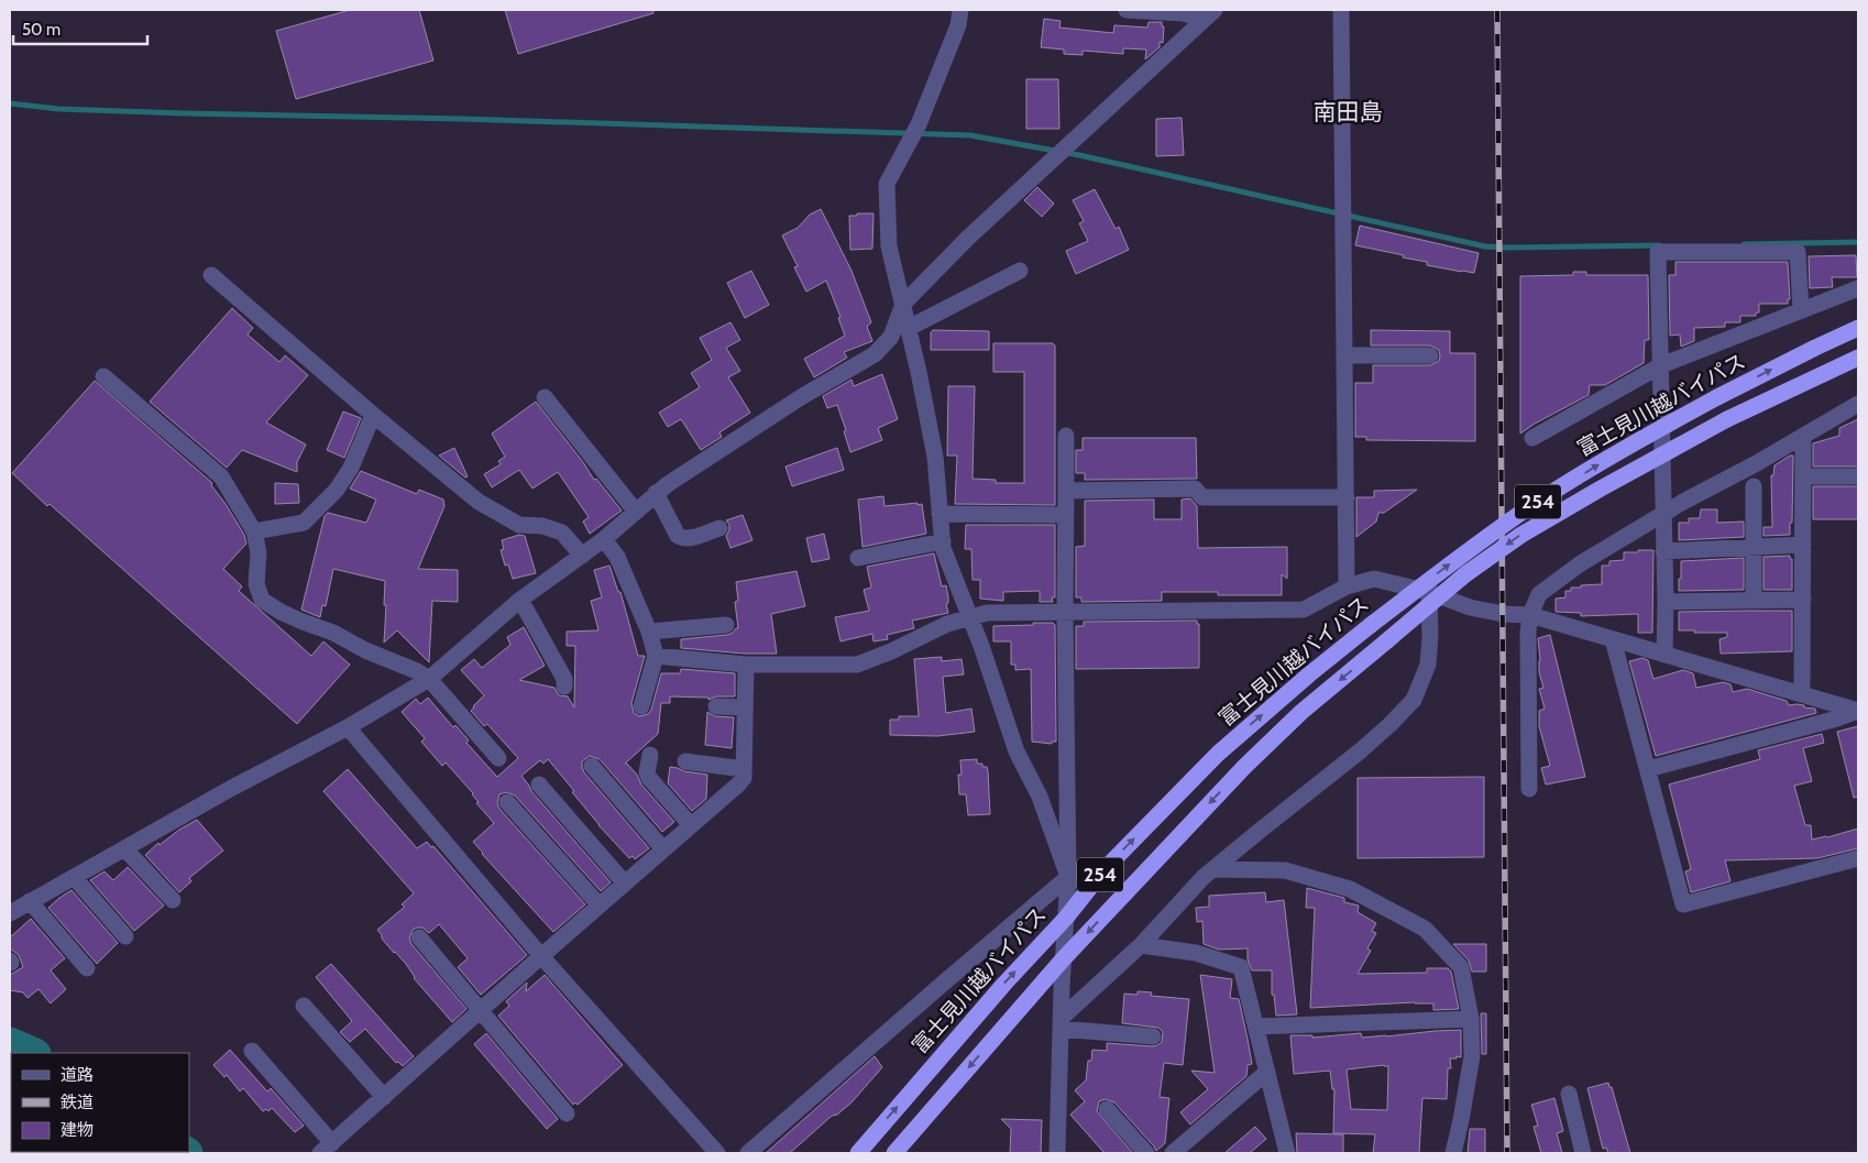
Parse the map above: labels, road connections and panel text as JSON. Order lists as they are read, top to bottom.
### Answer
{
  "streets": {
    "highway": ["富士見川越バイパス", "254"]
  },
  "districts": ["南田島"],
  "legend": ["道路", "鉄道", "建物"],
  "scale_bar": "50 m"
}
